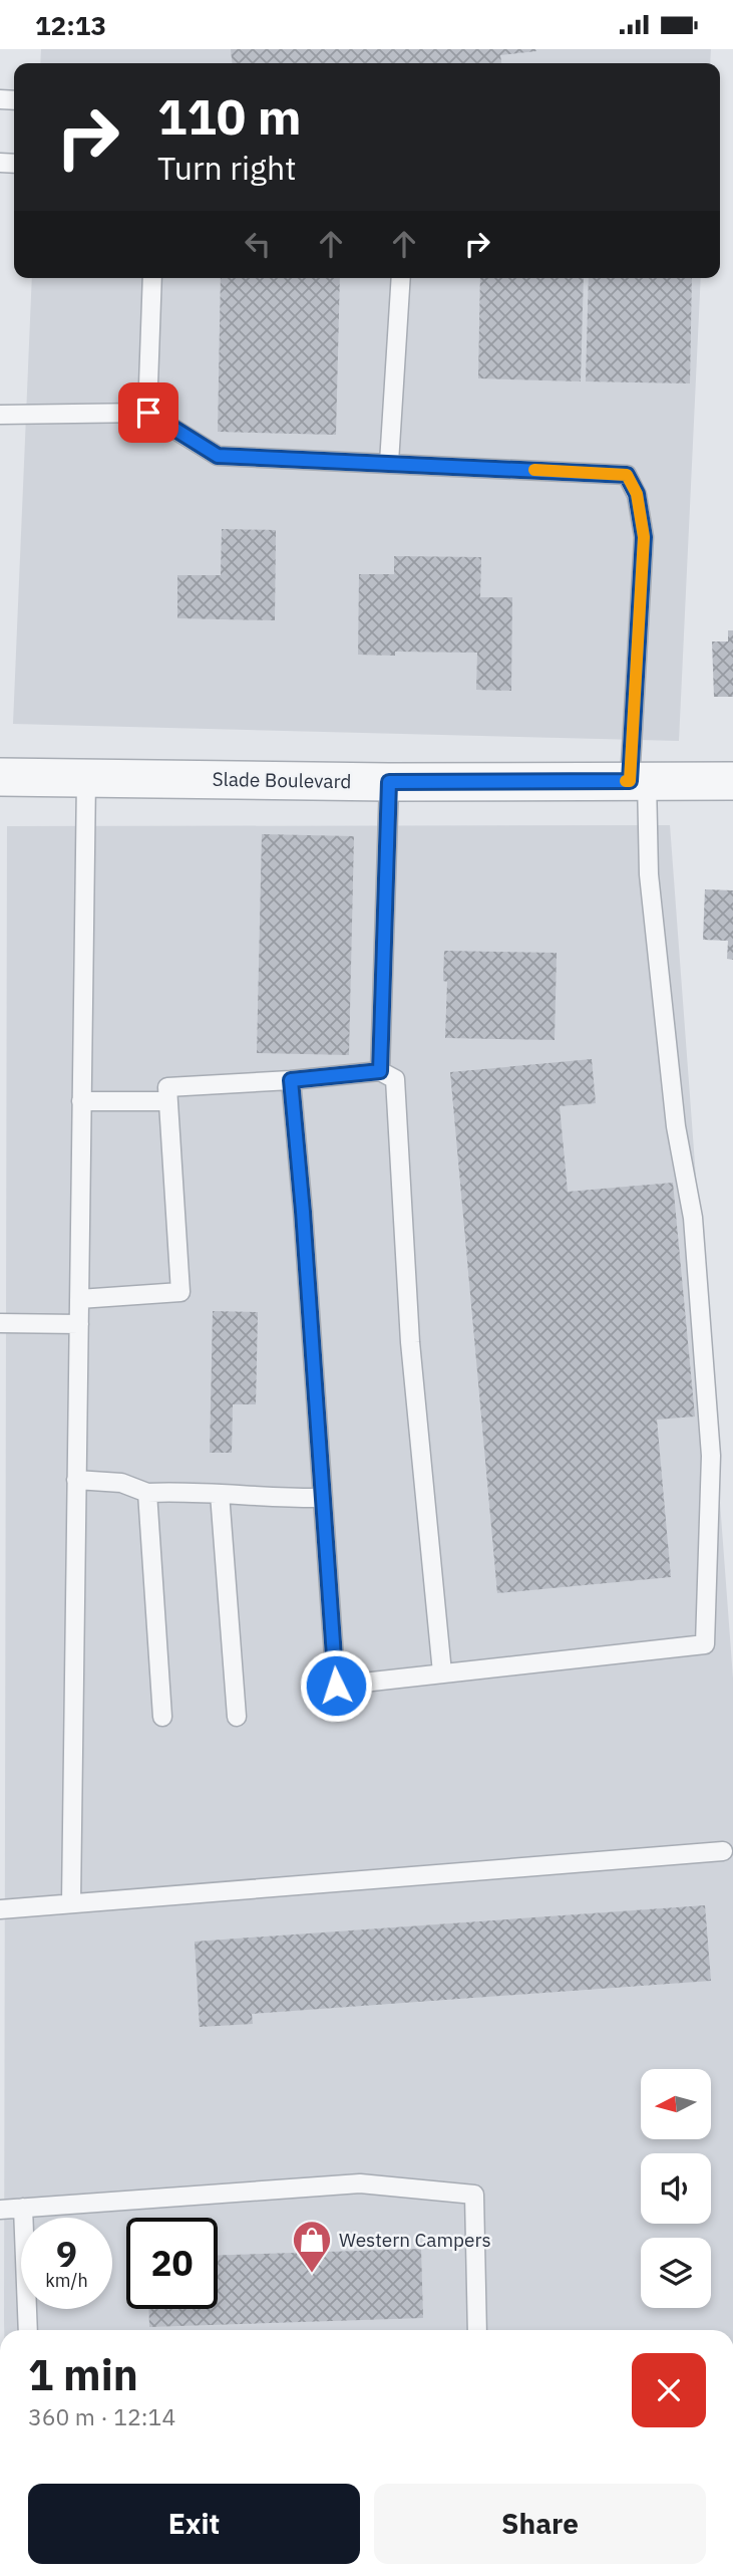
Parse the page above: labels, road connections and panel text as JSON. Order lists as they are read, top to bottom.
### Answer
{
  "streets": {
    "street": ["Slade Boulevard"]
  },
  "places": {
    "shop": ["Western Campers"]
  },
  "north": "left",
  "page": {
    "status": "12:13",
    "turn": ["110 m", "Turn right"],
    "speed": "9 km/h",
    "limit": "20",
    "heading": ["1 min", "360 m · 12:14"],
    "buttons": ["Exit", "Share"]
  }
}
